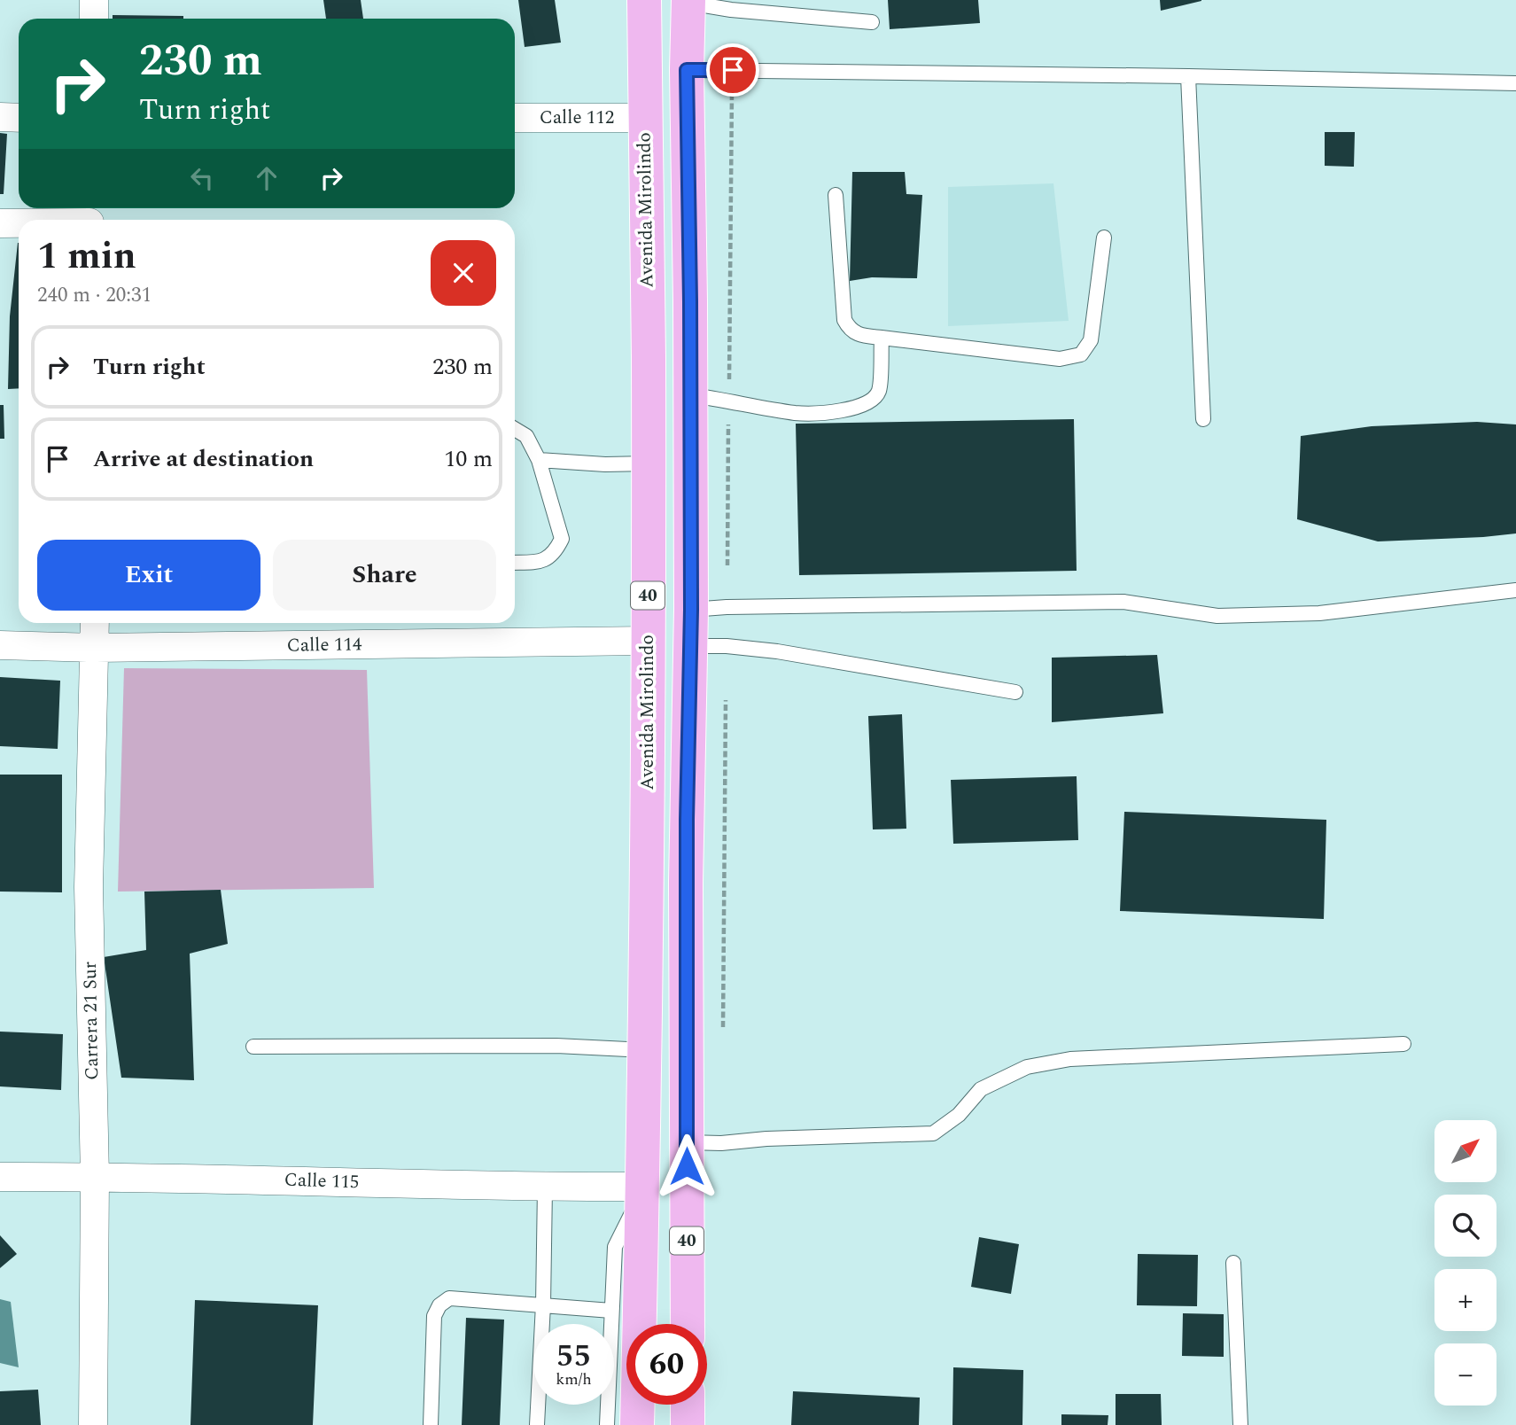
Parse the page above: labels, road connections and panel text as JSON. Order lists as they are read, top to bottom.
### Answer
{
  "streets": {
    "main road": ["Avenida Mirolindo", "40"],
    "street": [
      "Calle 112",
      "Calle 114",
      "Carrera 21 Sur",
      "Calle 115"
    ]
  },
  "crossings": [
    ["Calle 112", "Avenida Mirolindo"],
    ["Avenida Mirolindo", "Calle 114"],
    ["Avenida Mirolindo", "Calle 115"],
    ["Calle 114", "Carrera 21 Sur"],
    ["Carrera 21 Sur", "Calle 115"]
  ],
  "north": "top right",
  "page": {
    "turn": ["230 m", "Turn right"],
    "heading": ["1 min", "240 m · 20:31"],
    "list": [
      {
        "name": "Turn right",
        "value": "230 m"
      },
      {
        "name": "Arrive at destination",
        "value": "10 m"
      }
    ],
    "buttons": ["Exit", "Share"],
    "map_buttons": ["+", "−"],
    "speed": "55 km/h",
    "limit": "60"
  }
}
